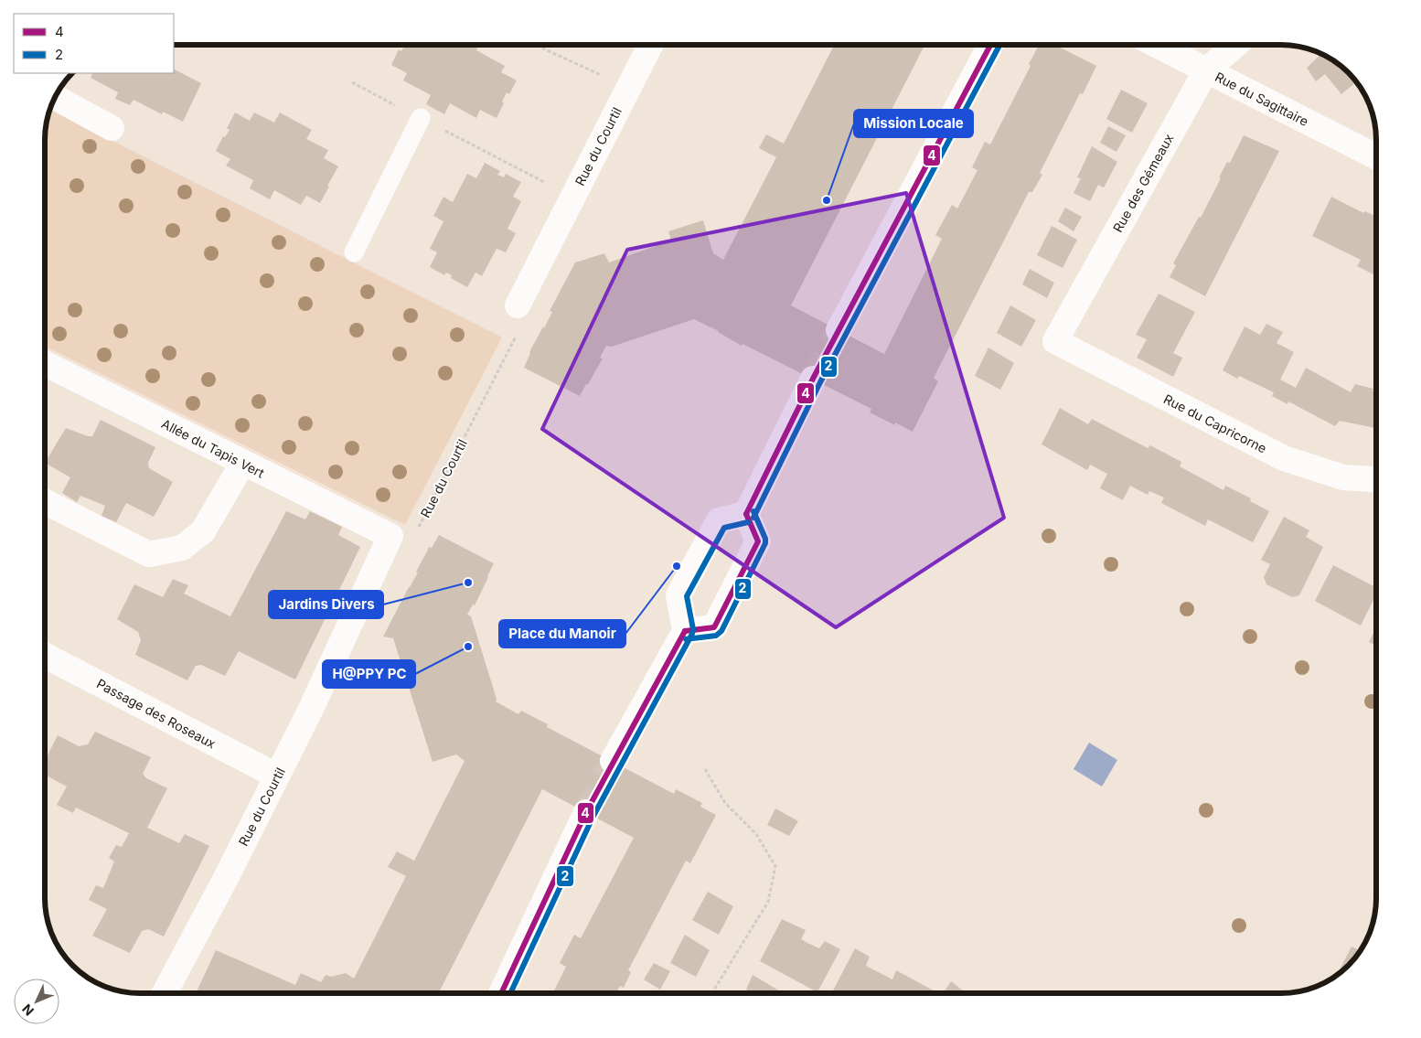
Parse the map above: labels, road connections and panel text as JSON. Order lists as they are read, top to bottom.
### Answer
{
  "streets": {
    "street": [
      "Rue du Sagittaire",
      "Rue du Courtil",
      "Rue des Gémeaux",
      "Rue du Capricorne",
      "Allée du Tapis Vert",
      "Passage des Roseaux"
    ]
  },
  "crossings": [
    ["Rue du Sagittaire", "Rue des Gémeaux"],
    ["Rue du Courtil", "Allée du Tapis Vert"],
    ["Rue du Courtil", "Passage des Roseaux"],
    ["Rue des Gémeaux", "Rue du Capricorne"]
  ],
  "places": [
    "Mission Locale",
    "Place du Manoir",
    "Jardins Divers",
    "H@PPY PC"
  ],
  "lines": ["transit line 4", "transit line 2"],
  "legend": ["4", "2"],
  "north": "bottom left"
}
